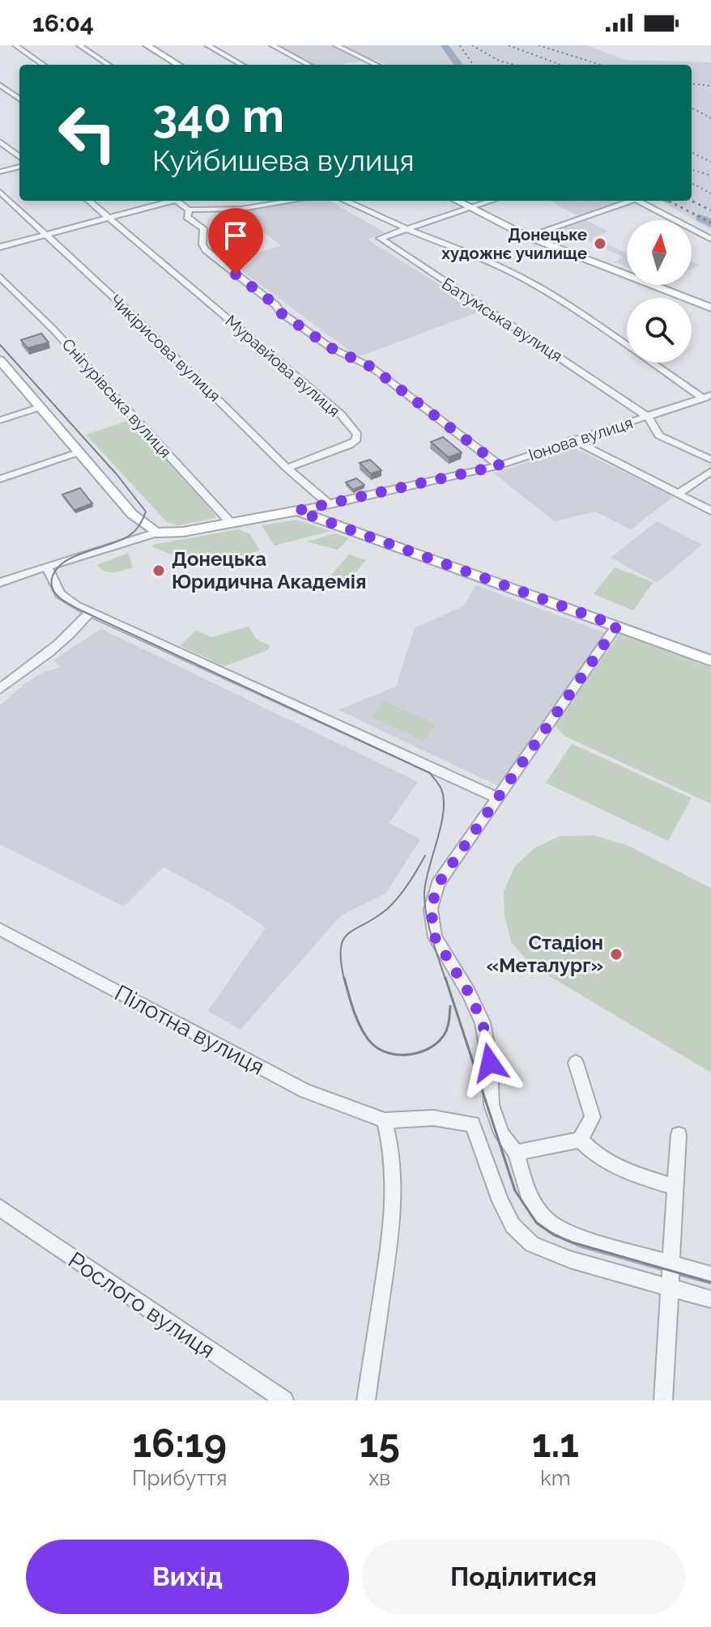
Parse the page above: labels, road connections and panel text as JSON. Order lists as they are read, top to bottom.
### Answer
{
  "streets": {
    "street": [
      "Батумська вулиця",
      "Чикірисова вулиця",
      "Муравйова вулиця",
      "Снігурівська вулиця",
      "Іонова вулиця",
      "Пілотна вулиця",
      "Рослого вулиця"
    ]
  },
  "crossings": [
    ["Батумська вулиця", "Іонова вулиця"],
    ["Чикірисова вулиця", "Муравйова вулиця"],
    ["Чикірисова вулиця", "Іонова вулиця"]
  ],
  "places": ["Донецьке художнє училище", "Донецька Юридична Академія", "Стадіон «Металург»"],
  "north": "top",
  "page": {
    "status": "16:04",
    "turn": ["340 m", "Куйбишева вулиця"],
    "eta": [
      "16:19",
      "Прибуття",
      "15",
      "хв",
      "1.1",
      "km"
    ],
    "buttons": ["Вихід", "Поділитися"]
  }
}
